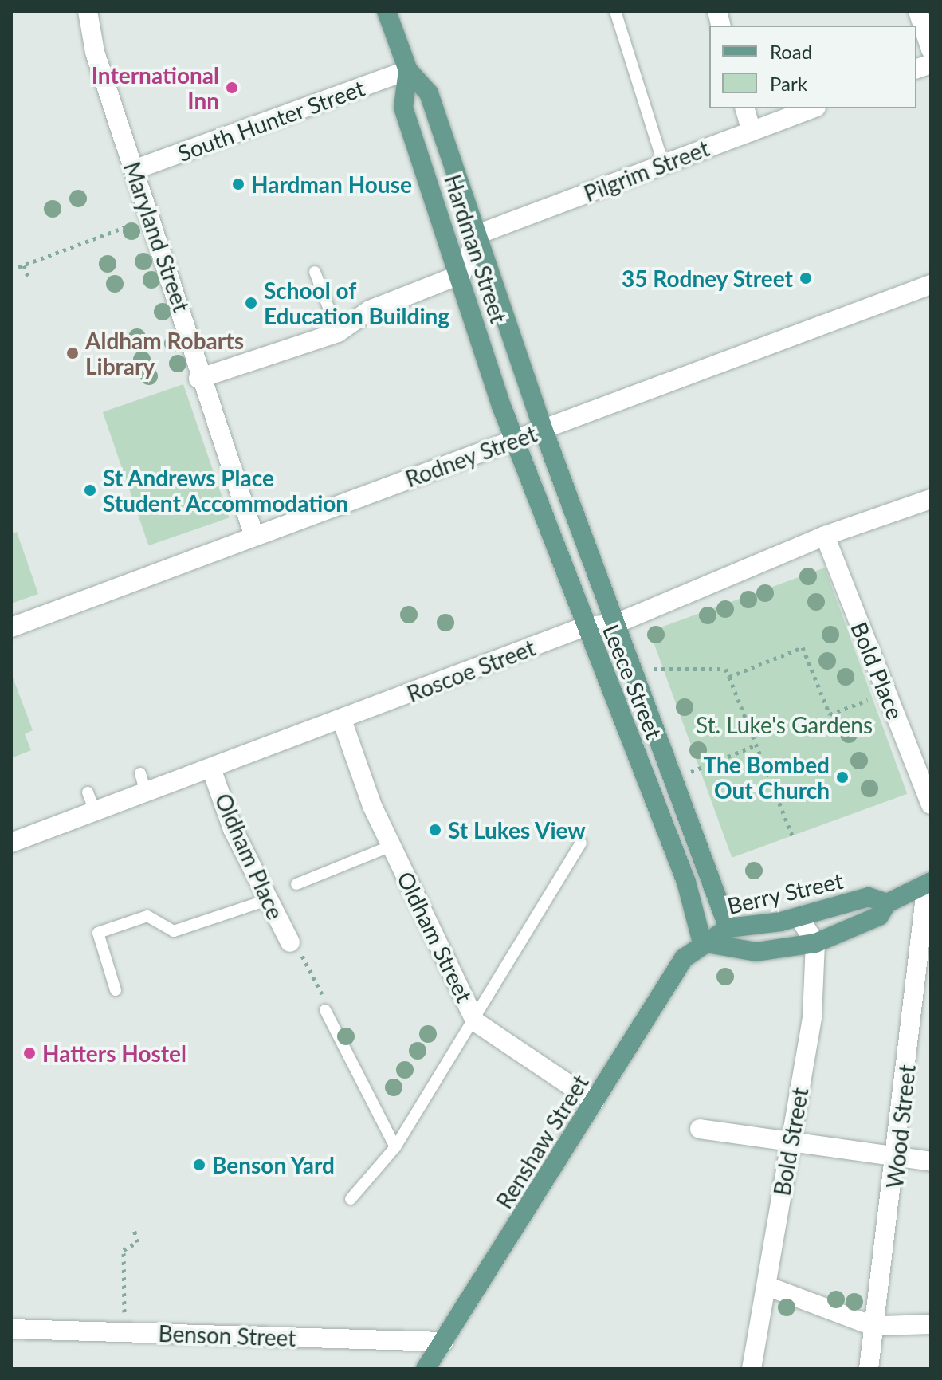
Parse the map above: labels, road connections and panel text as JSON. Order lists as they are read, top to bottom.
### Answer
{
  "streets": {
    "main road": [
      "Hardman Street",
      "Leece Street",
      "Berry Street",
      "Renshaw Street"
    ],
    "street": [
      "South Hunter Street",
      "Pilgrim Street",
      "Maryland Street",
      "Rodney Street",
      "Roscoe Street",
      "Bold Place",
      "Oldham Place",
      "Oldham Street",
      "Wood Street",
      "Bold Street",
      "Benson Street"
    ]
  },
  "crossings": [
    ["South Hunter Street", "Maryland Street"],
    ["South Hunter Street", "Hardman Street"],
    ["Pilgrim Street", "Hardman Street"],
    ["Maryland Street", "Rodney Street"],
    ["Hardman Street", "Rodney Street"],
    ["Hardman Street", "Leece Street"],
    ["Rodney Street", "Leece Street"],
    ["Roscoe Street", "Bold Place"],
    ["Roscoe Street", "Leece Street"],
    ["Roscoe Street", "Oldham Place"],
    ["Roscoe Street", "Oldham Street"],
    ["Leece Street", "Berry Street"],
    ["Leece Street", "Renshaw Street"],
    ["Berry Street", "Wood Street"],
    ["Berry Street", "Renshaw Street"],
    ["Berry Street", "Bold Street"],
    ["Oldham Street", "Renshaw Street"],
    ["Renshaw Street", "Benson Street"]
  ],
  "parks": ["St. Luke's Gardens"],
  "places": [
    "International Inn",
    "Hardman House",
    "35 Rodney Street",
    "School of Education Building",
    "Aldham Robarts Library",
    "St Andrews Place Student Accommodation",
    "The Bombed Out Church",
    "St Lukes View",
    "Hatters Hostel",
    "Benson Yard"
  ],
  "legend": ["Road", "Park"]
}
